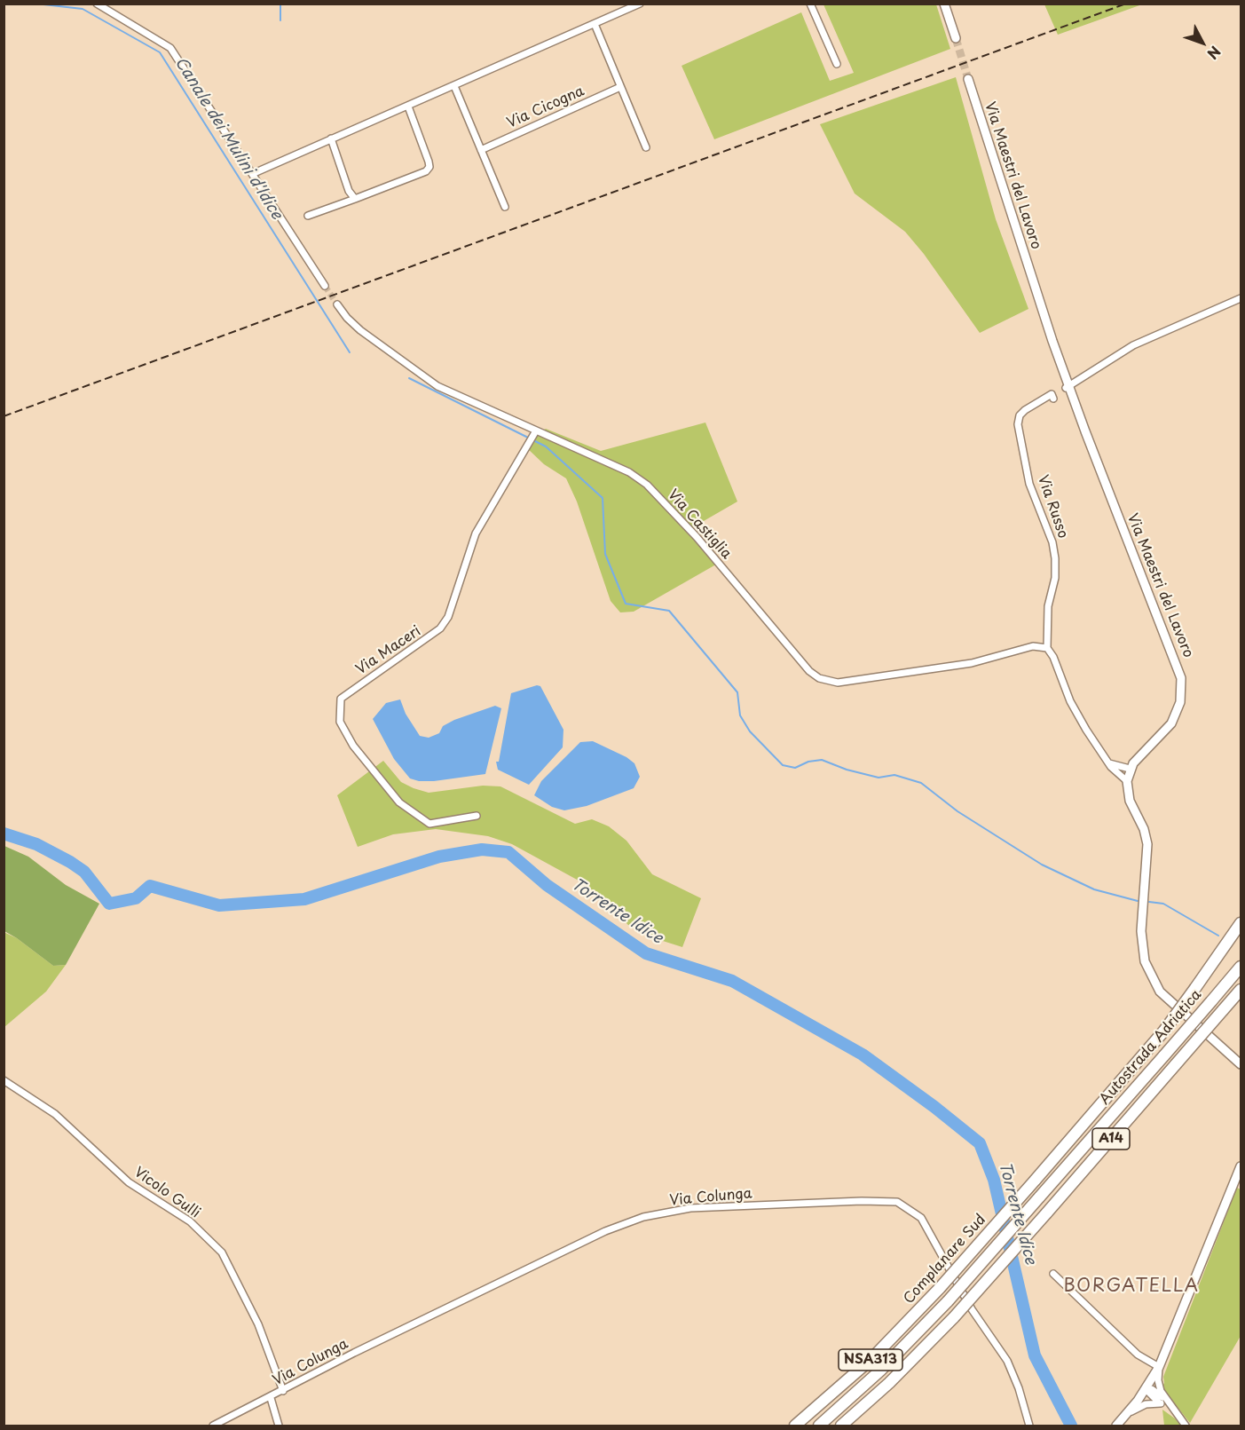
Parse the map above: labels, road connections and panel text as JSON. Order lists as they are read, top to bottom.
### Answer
{
  "streets": {
    "highway": [
      "Autostrada Adriatica",
      "A14",
      "Complanare Sud",
      "NSA313"
    ],
    "street": [
      "Via Cicogna",
      "Via Maestri del Lavoro",
      "Via Russo",
      "Via Castiglia",
      "Via Maceri",
      "Vicolo Gulli",
      "Via Colunga"
    ]
  },
  "crossings": [
    ["Via Russo", "Via Castiglia"],
    ["Via Castiglia", "Via Maceri"],
    ["Vicolo Gulli", "Via Colunga"]
  ],
  "districts": ["BORGATELLA"],
  "water": ["Canale dei Mulini d'Idice", "Torrente Idice"],
  "north": "bottom right"
}
